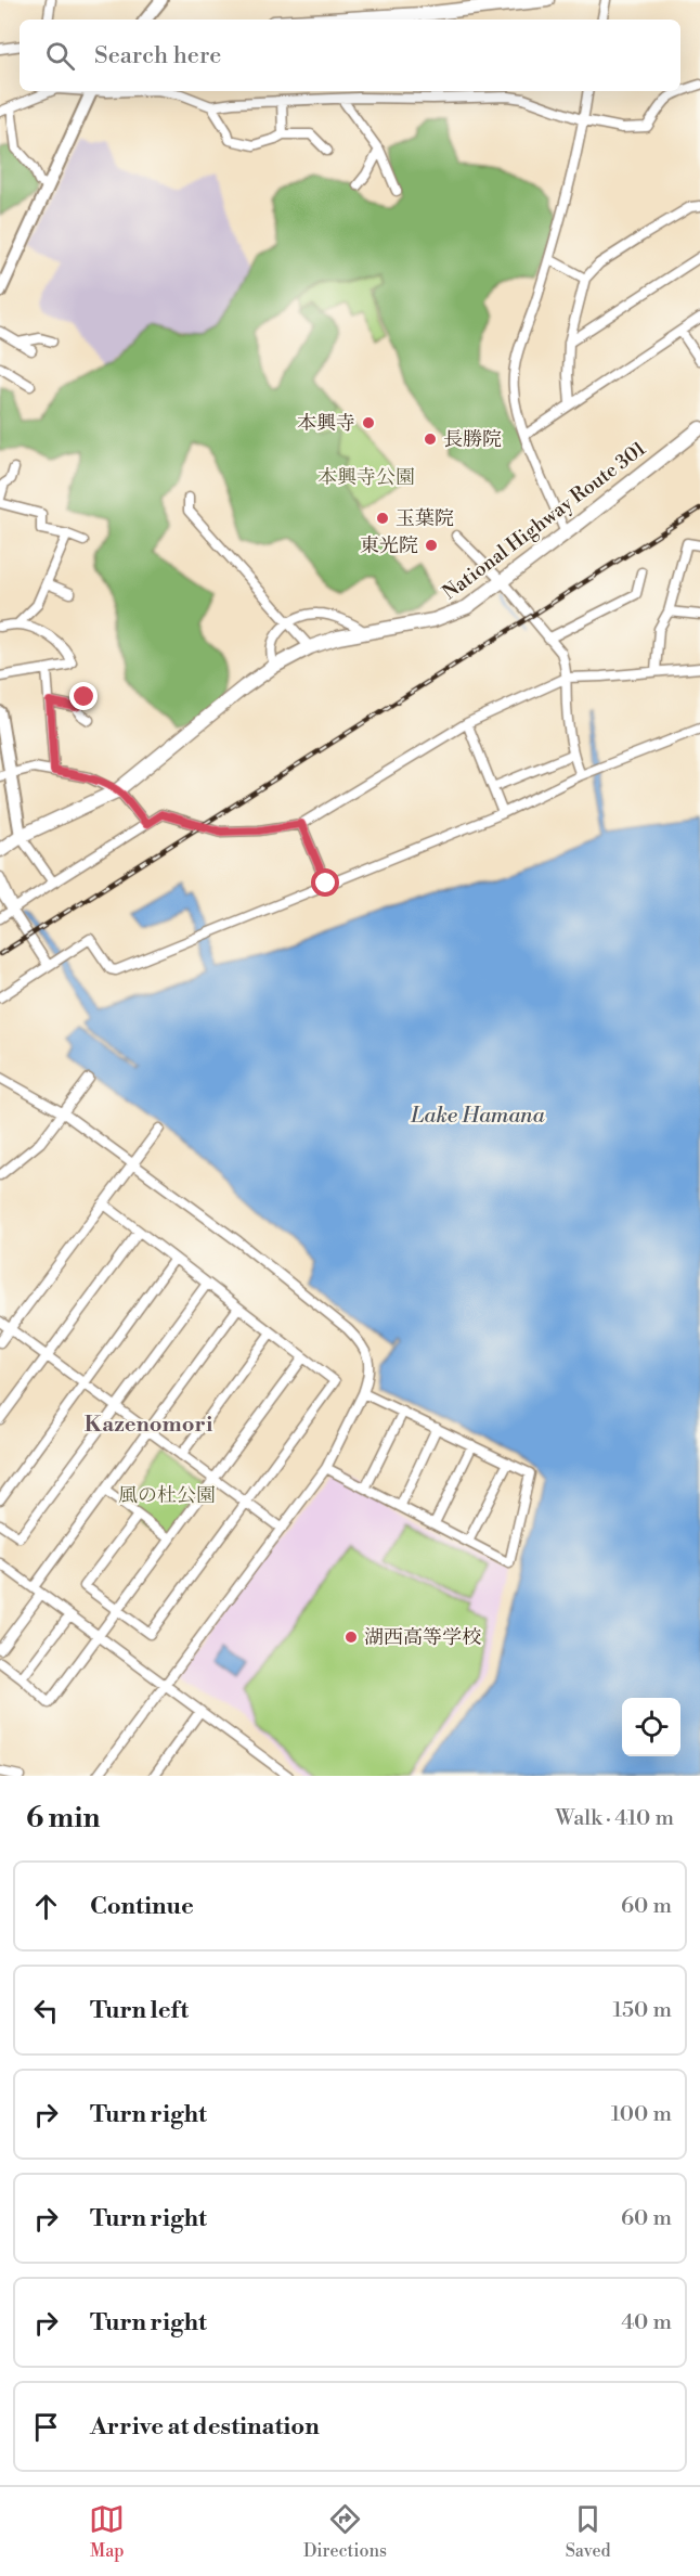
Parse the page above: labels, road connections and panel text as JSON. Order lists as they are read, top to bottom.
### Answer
{
  "streets": {
    "highway": ["National Highway Route 301"]
  },
  "districts": ["Kazenomori"],
  "water": ["Lake Hamana"],
  "parks": ["本興寺公園", "風の杜公園"],
  "places": [
    "本興寺",
    "長勝院",
    "玉葉院",
    "東光院",
    "湖西高等学校"
  ],
  "page": {
    "search": "Search here",
    "heading": ["6 min", "Walk · 410 m"],
    "list": [
      ["Continue", "60 m"],
      ["Turn left", "150 m"],
      ["Turn right", "100 m"],
      ["Turn right", "60 m"],
      ["Turn right", "40 m"],
      "Arrive at destination"
    ],
    "nav": ["Map", "Directions", "Saved"]
  }
}
